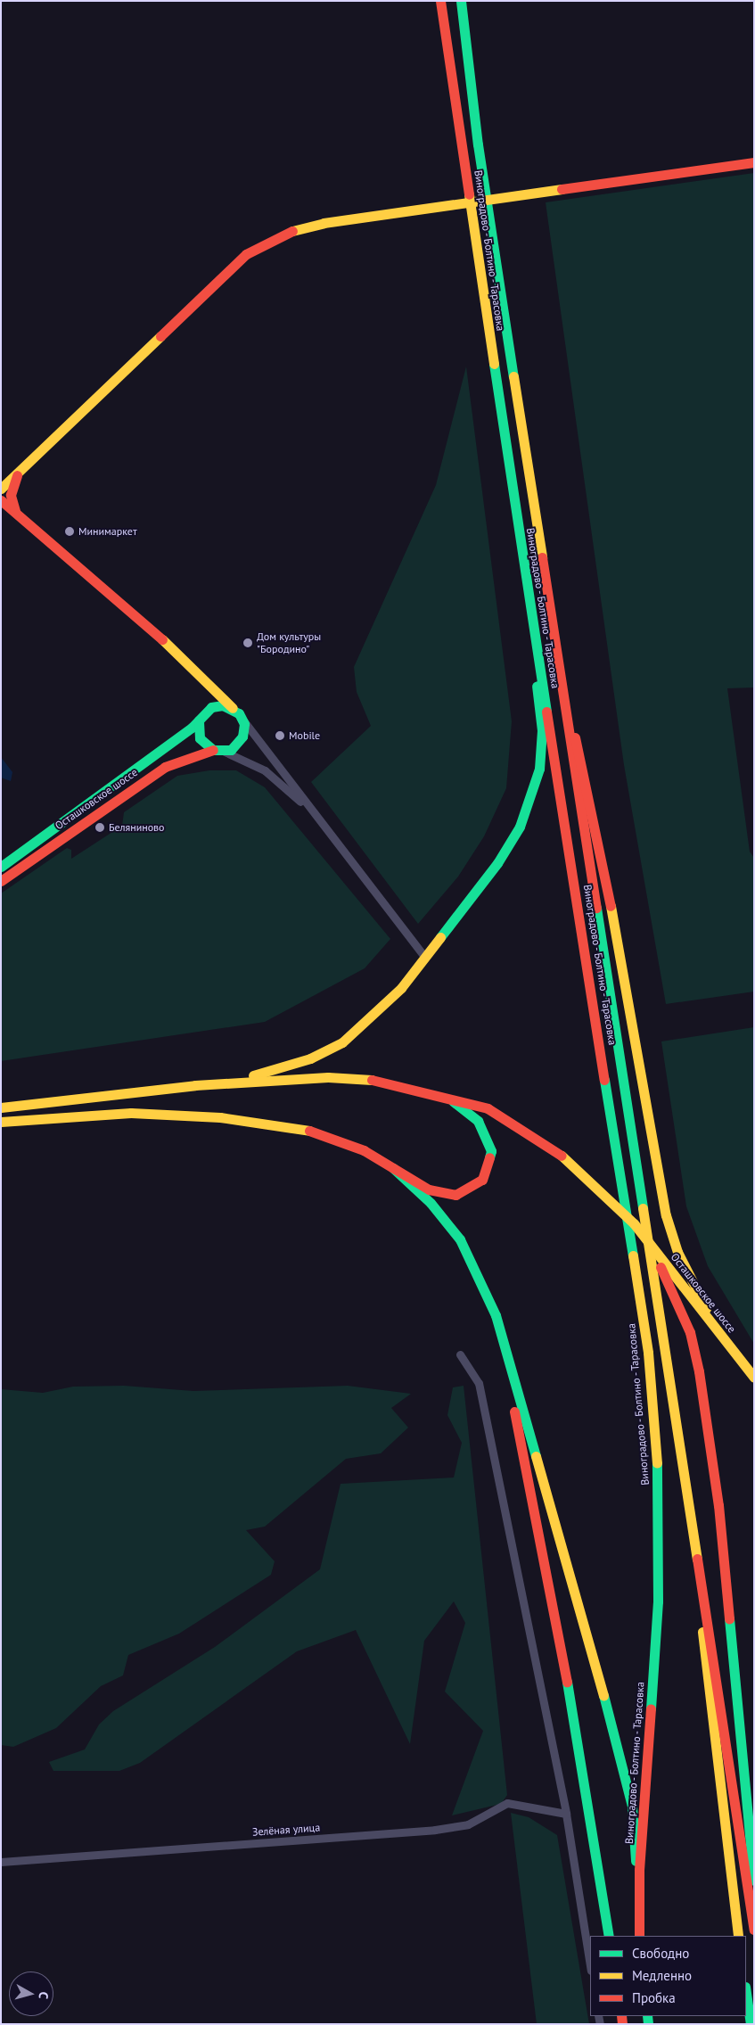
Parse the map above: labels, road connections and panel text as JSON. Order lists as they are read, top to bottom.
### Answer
{
  "streets": {
    "main road": ["Виноградово - Болтино - Тарасовка", "Осташковское шоссе"],
    "street": ["Зелёная улица"]
  },
  "places": [
    "Минимаркет",
    "Дом культуры \"Бородино\"",
    "Mobile",
    "Беляниново"
  ],
  "legend": ["Свободно", "Медленно", "Пробка"],
  "north": "right"
}
